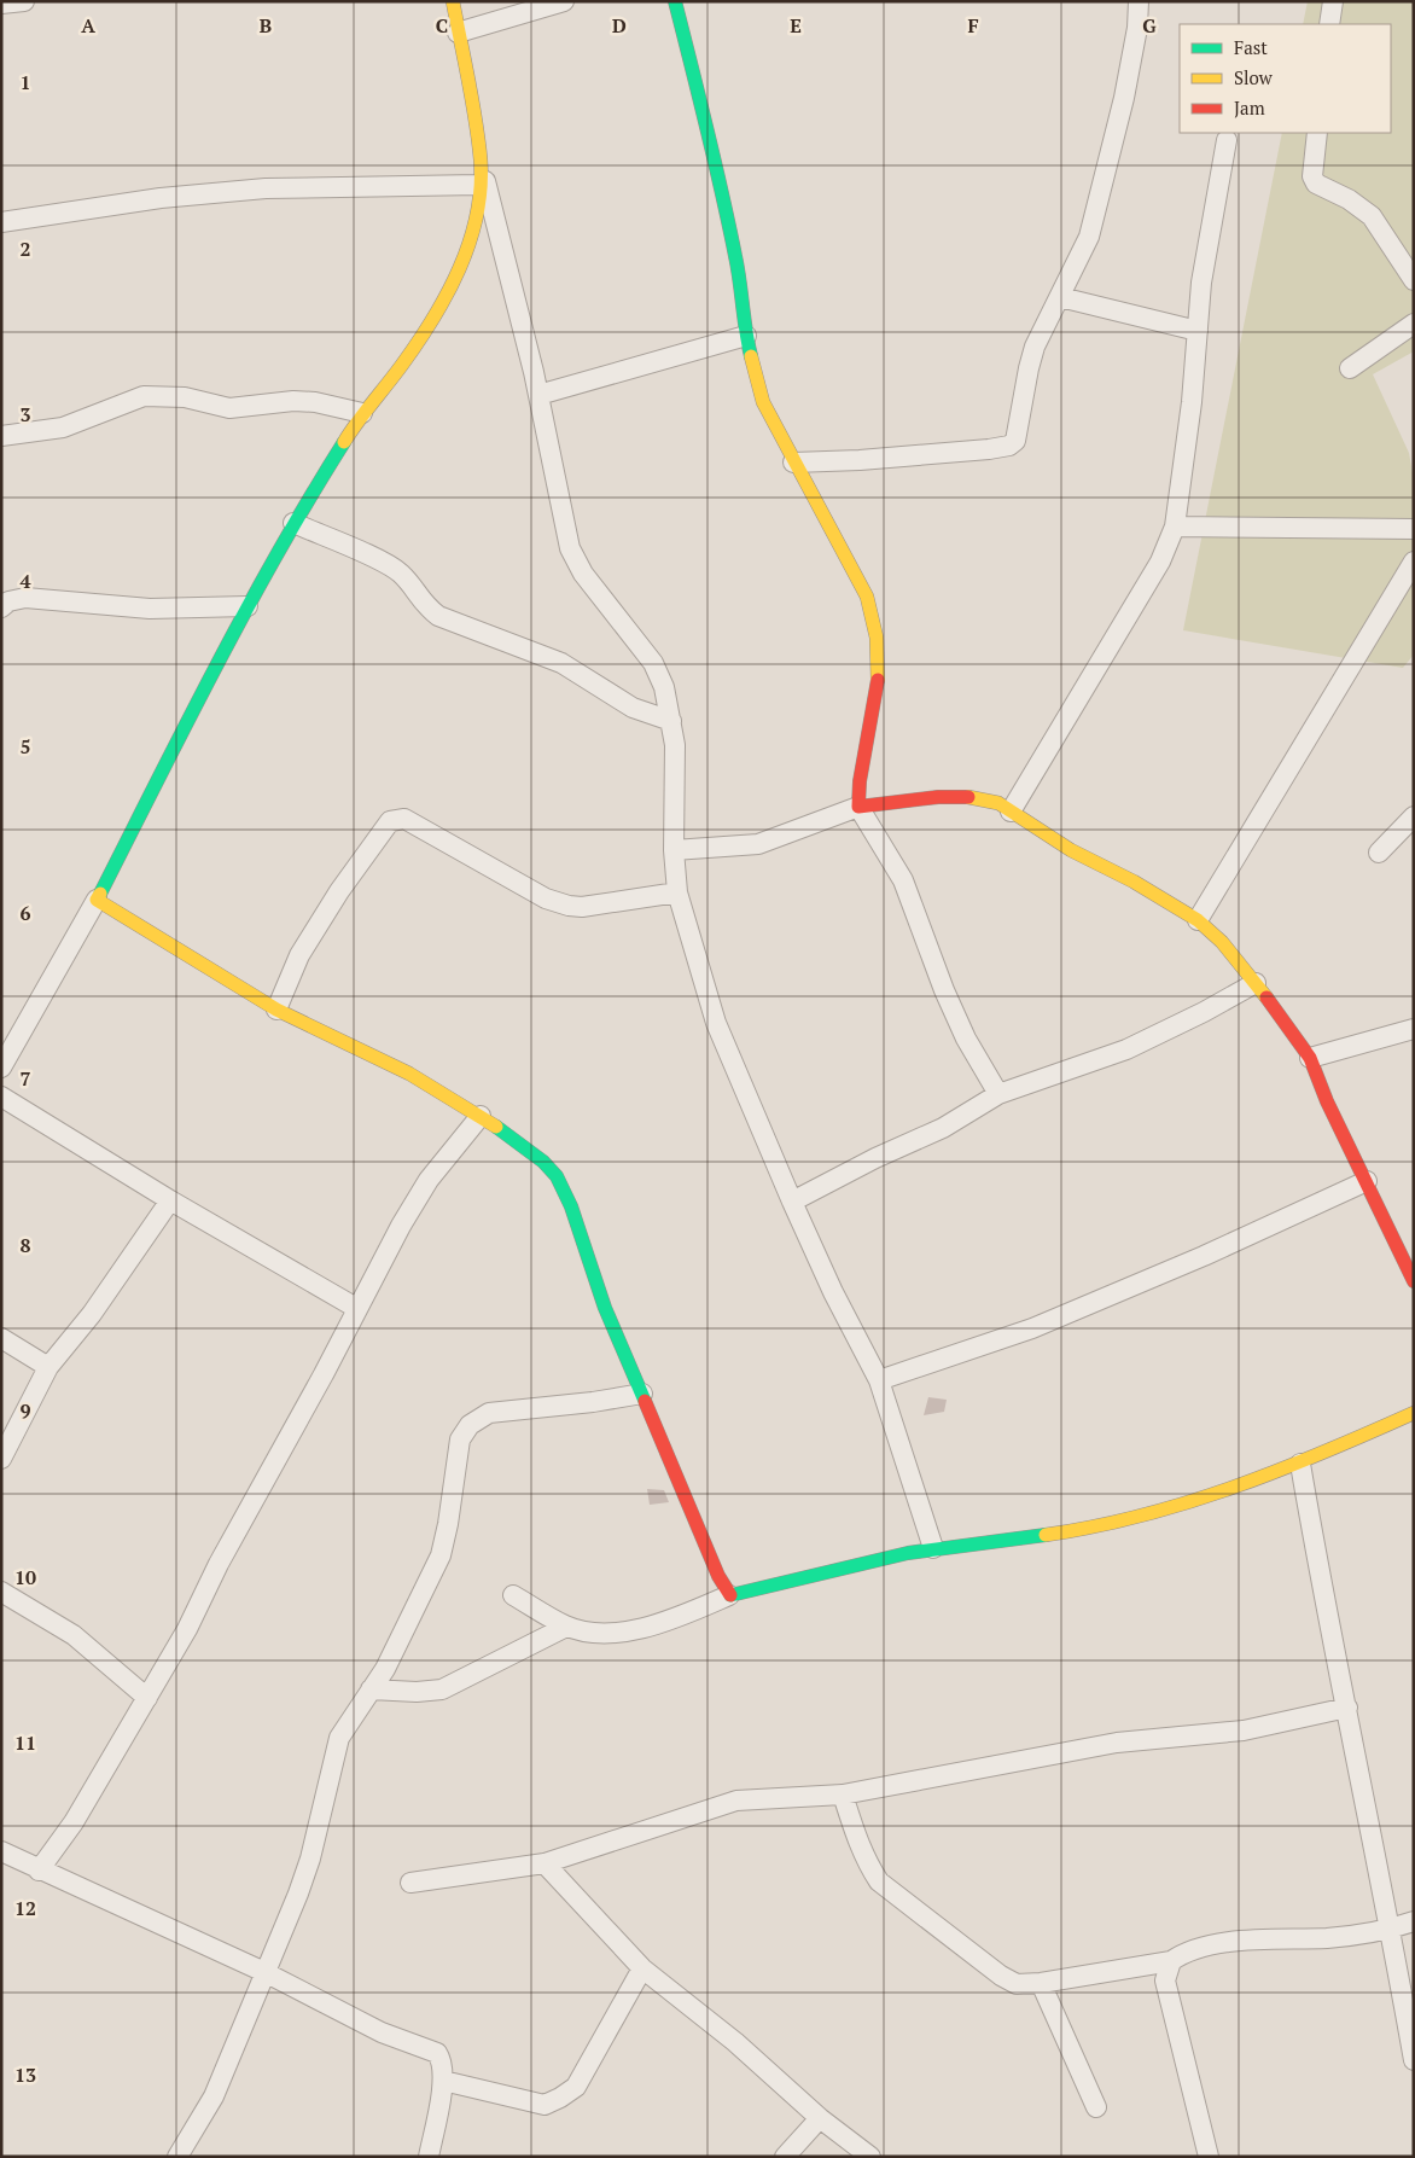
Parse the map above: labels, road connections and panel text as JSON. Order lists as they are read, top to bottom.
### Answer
{
  "legend": ["Fast", "Slow", "Jam"],
  "grid": {
    "columns": [
      "A",
      "B",
      "C",
      "D",
      "E",
      "F",
      "G"
    ],
    "rows": [
      "1",
      "2",
      "3",
      "4",
      "5",
      "6",
      "7",
      "8",
      "9",
      "10",
      "11",
      "12",
      "13"
    ]
  }
}
